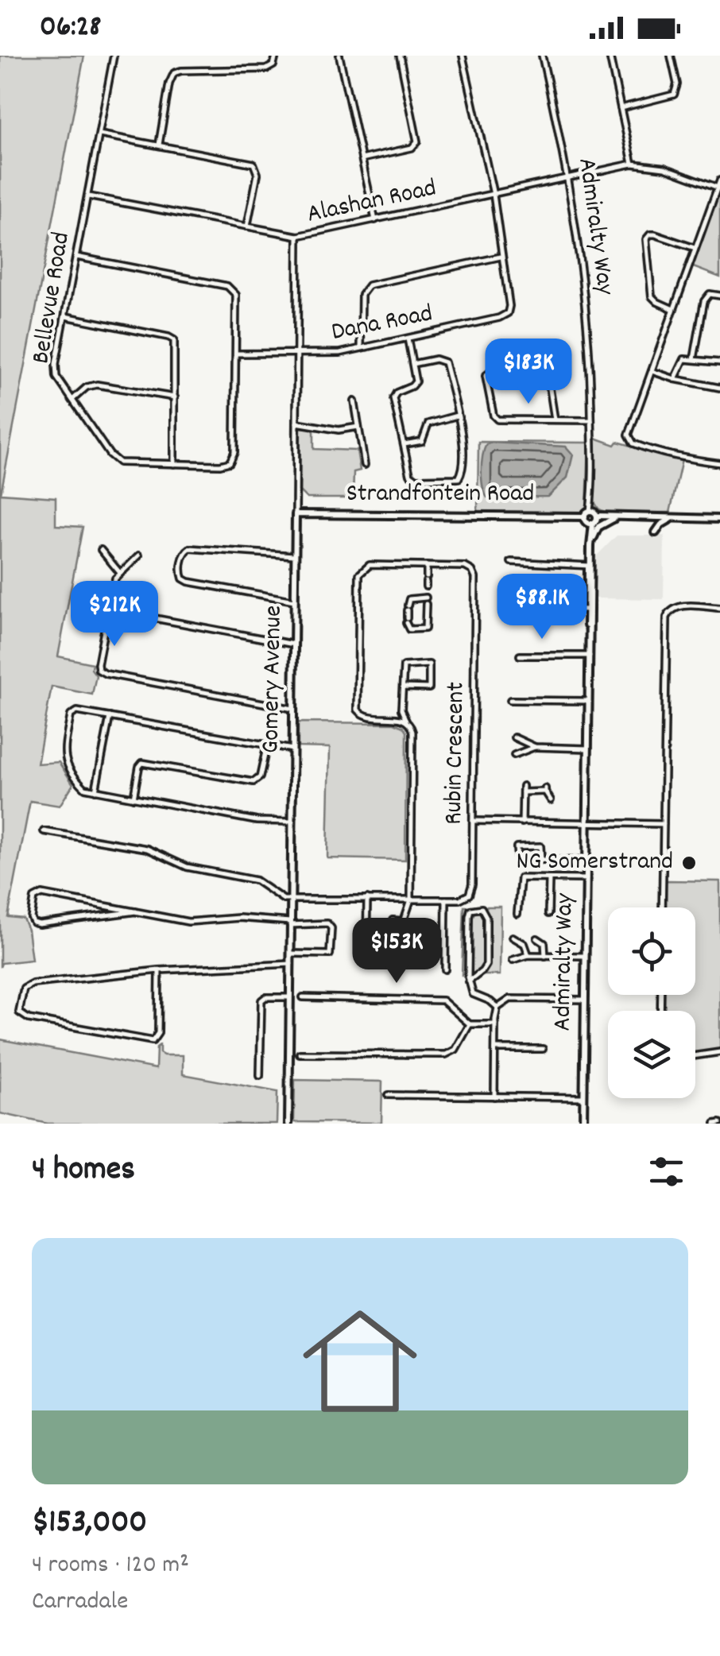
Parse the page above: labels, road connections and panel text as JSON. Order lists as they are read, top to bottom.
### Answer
{
  "streets": {
    "street": [
      "Alashan Road",
      "Admiralty Way",
      "Bellevue Road",
      "Dana Road",
      "Strandfontein Road",
      "Gomery Avenue",
      "Rubin Crescent"
    ]
  },
  "crossings": [
    ["Alashan Road", "Admiralty Way"],
    ["Alashan Road", "Bellevue Road"],
    ["Alashan Road", "Dana Road"],
    ["Alashan Road", "Gomery Avenue"],
    ["Admiralty Way", "Strandfontein Road"],
    ["Bellevue Road", "Dana Road"],
    ["Dana Road", "Gomery Avenue"],
    ["Strandfontein Road", "Gomery Avenue"]
  ],
  "places": ["NG Somerstrand"],
  "page": {
    "status": "06:28",
    "price": [
      "$183K",
      "$88.1K",
      "$212K",
      "$153K"
    ],
    "heading": "4 homes",
    "list": [
      {
        "name": "$153,000",
        "note": "4 rooms · 120 m² · Carradale"
      }
    ]
  }
}
